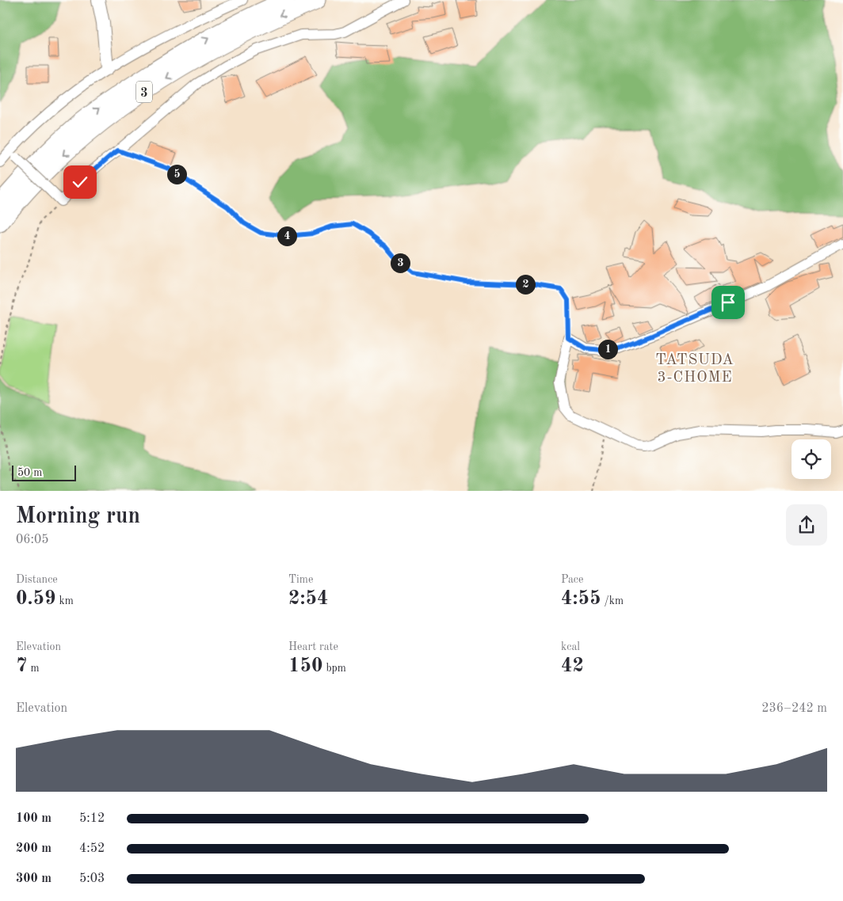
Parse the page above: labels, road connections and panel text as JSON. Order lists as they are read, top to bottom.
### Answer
{
  "streets": {
    "highway": ["3"]
  },
  "districts": ["TATSUDA 3-CHOME"],
  "scale_bar": "50 m",
  "page": {
    "pins": [
      "5",
      "4",
      "3",
      "2",
      "1"
    ],
    "scale": "50 m",
    "heading": ["Morning run", "06:05"],
    "stats": [
      ["Distance", "0.59 km"],
      ["Time", "2:54"],
      ["Pace", "4:55 /km"],
      ["Elevation", "7 m"],
      ["Heart rate", "150 bpm"],
      ["kcal", "42"]
    ],
    "chart": ["Elevation", "236–242 m"],
    "list": [
      {
        "name": "100 m",
        "note": "5:12"
      },
      {
        "name": "200 m",
        "note": "4:52"
      },
      {
        "name": "300 m",
        "note": "5:03"
      }
    ]
  }
}
